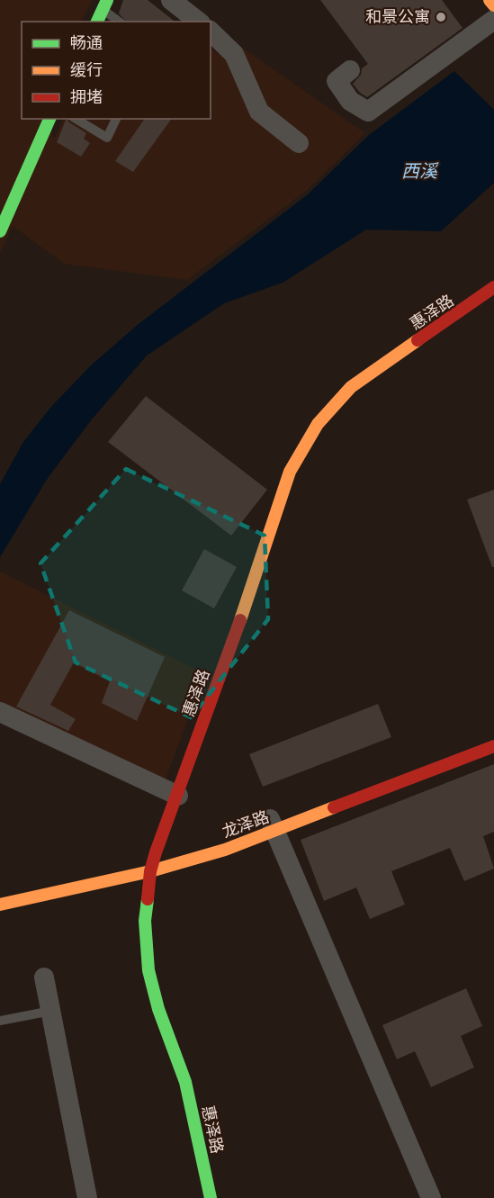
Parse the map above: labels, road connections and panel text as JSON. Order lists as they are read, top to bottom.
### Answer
{
  "streets": {
    "street": ["惠泽路", "龙泽路"]
  },
  "crossings": [
    ["惠泽路", "龙泽路"]
  ],
  "water": ["西溪"],
  "places": ["和景公寓"],
  "legend": ["畅通", "缓行", "拥堵"]
}
